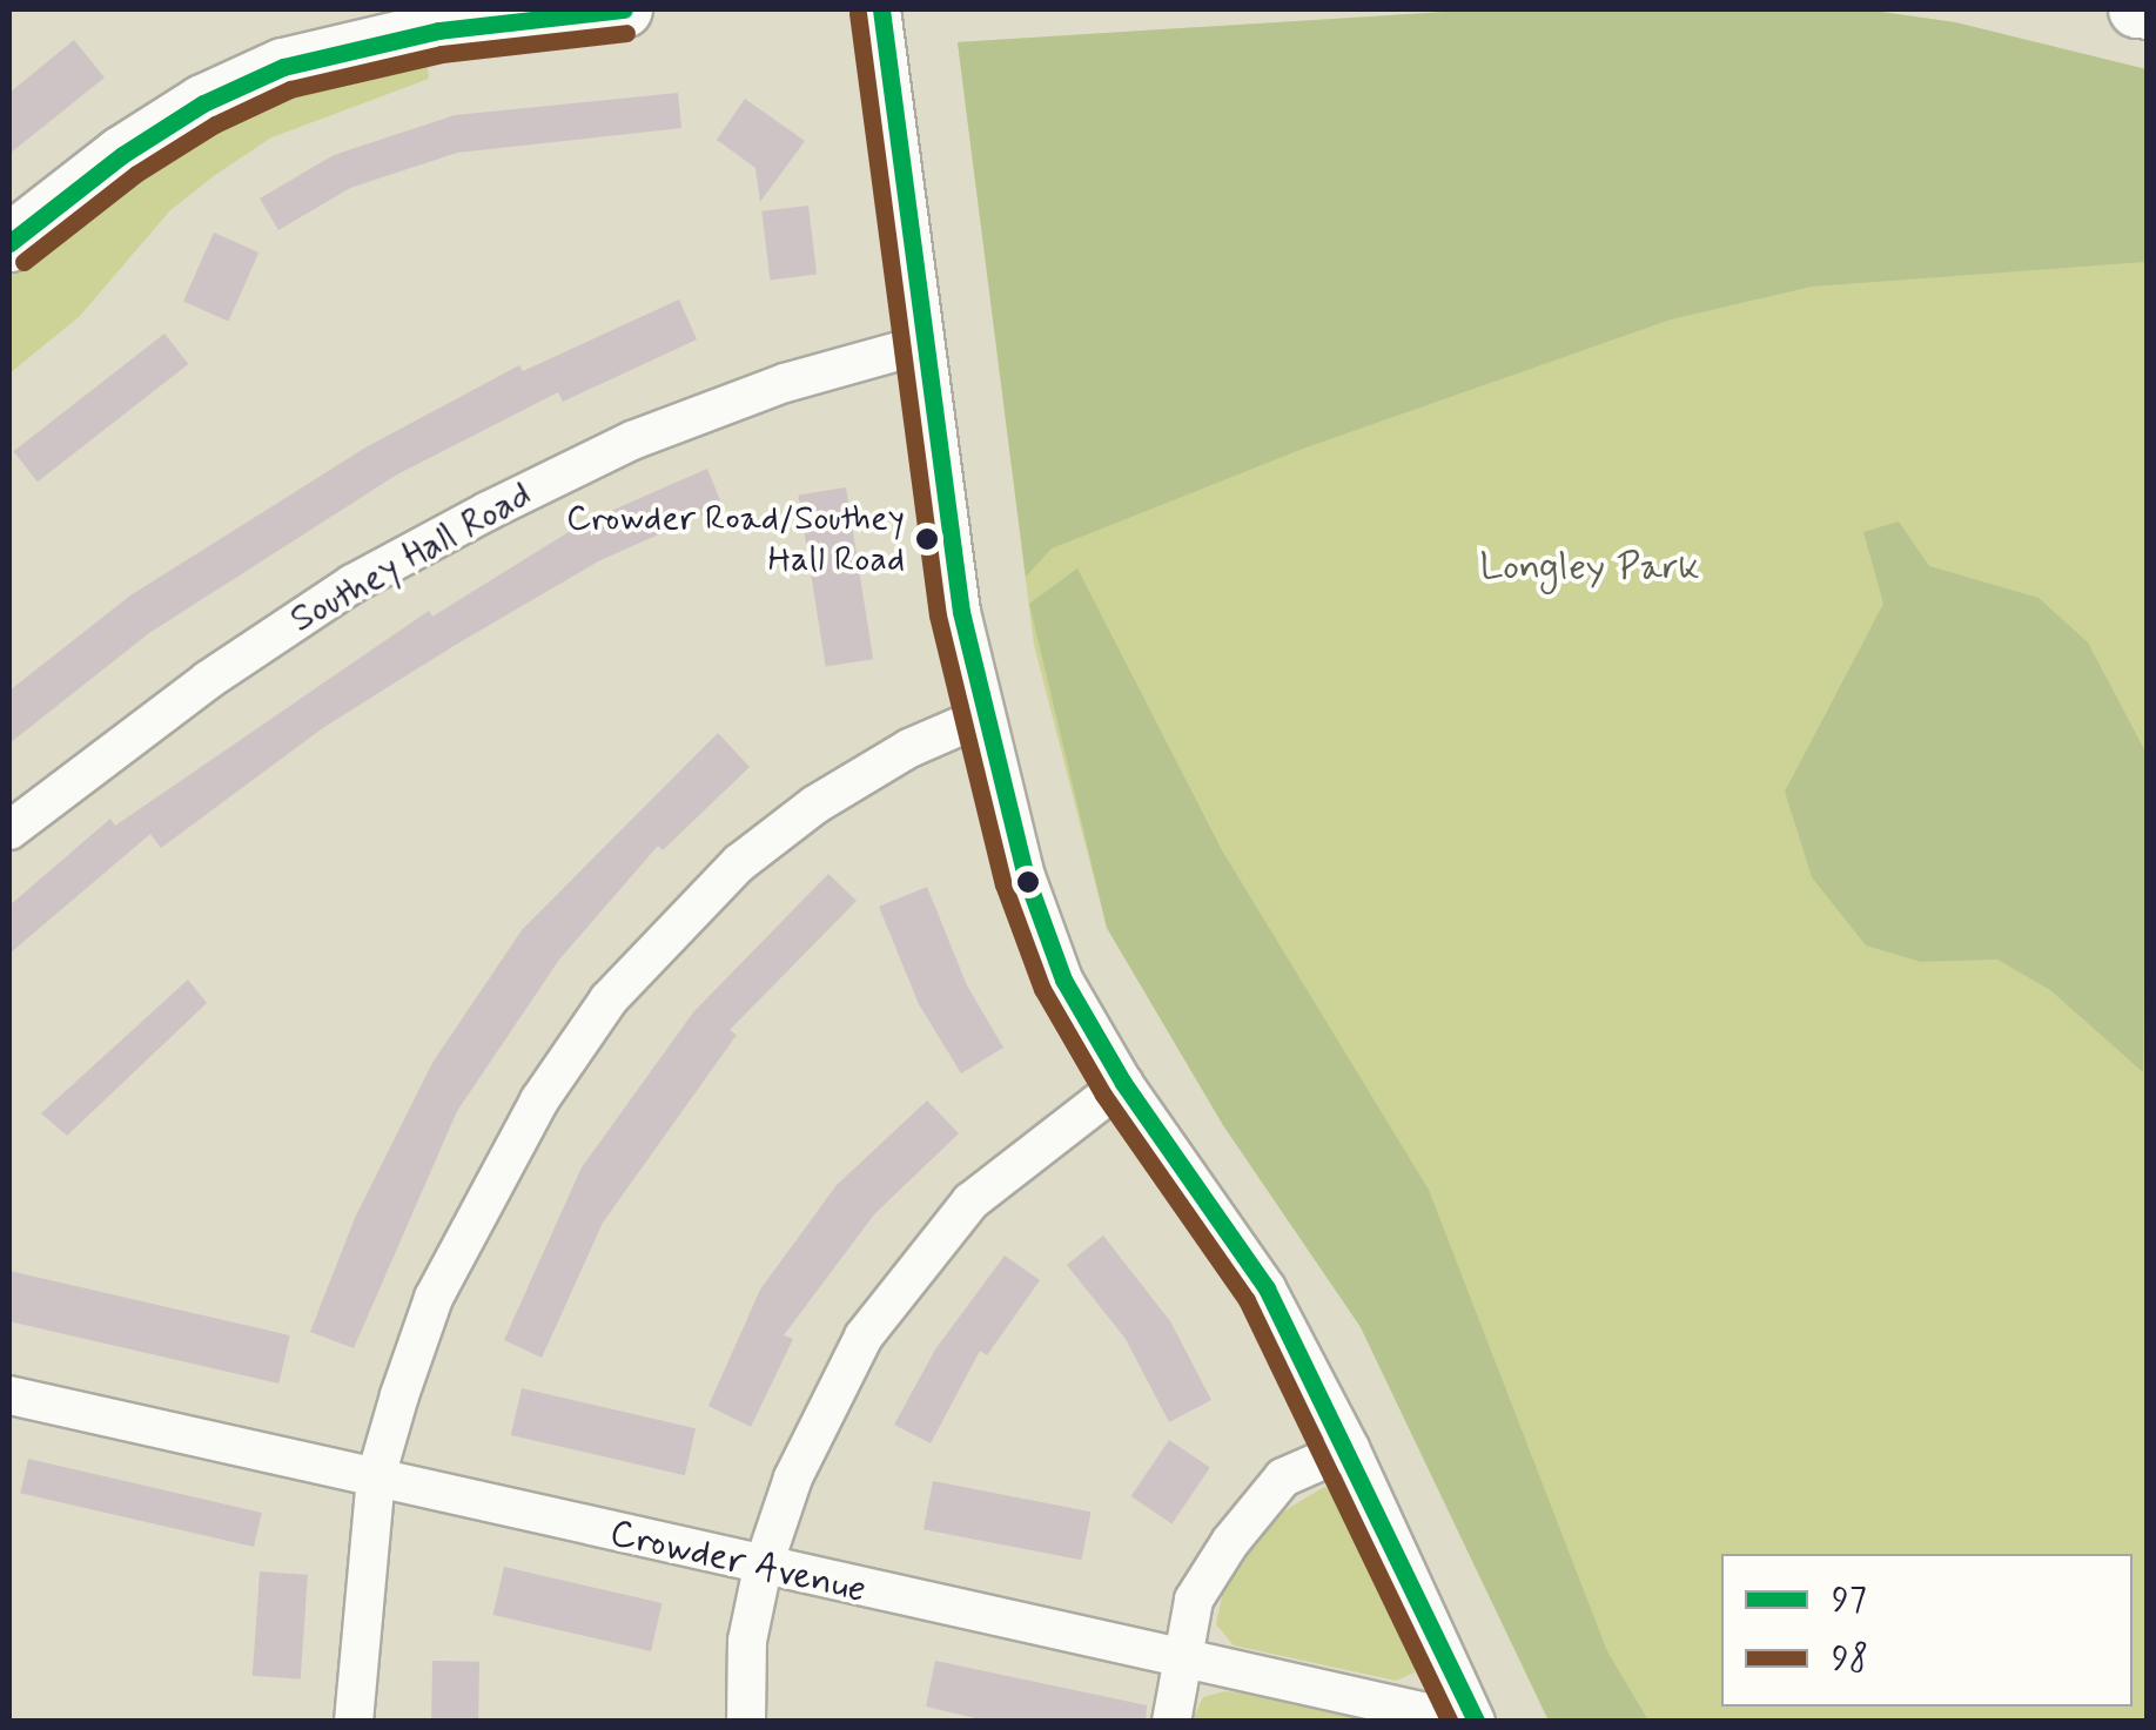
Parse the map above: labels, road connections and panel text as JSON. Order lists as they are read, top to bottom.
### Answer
{
  "streets": {
    "street": ["Southey Hall Road", "Crowder Avenue"]
  },
  "parks": ["Longley Park"],
  "places": ["Crowder Road/Southey Hall Road"],
  "lines": ["transit line 97", "transit line 98"],
  "legend": ["97", "98"]
}
